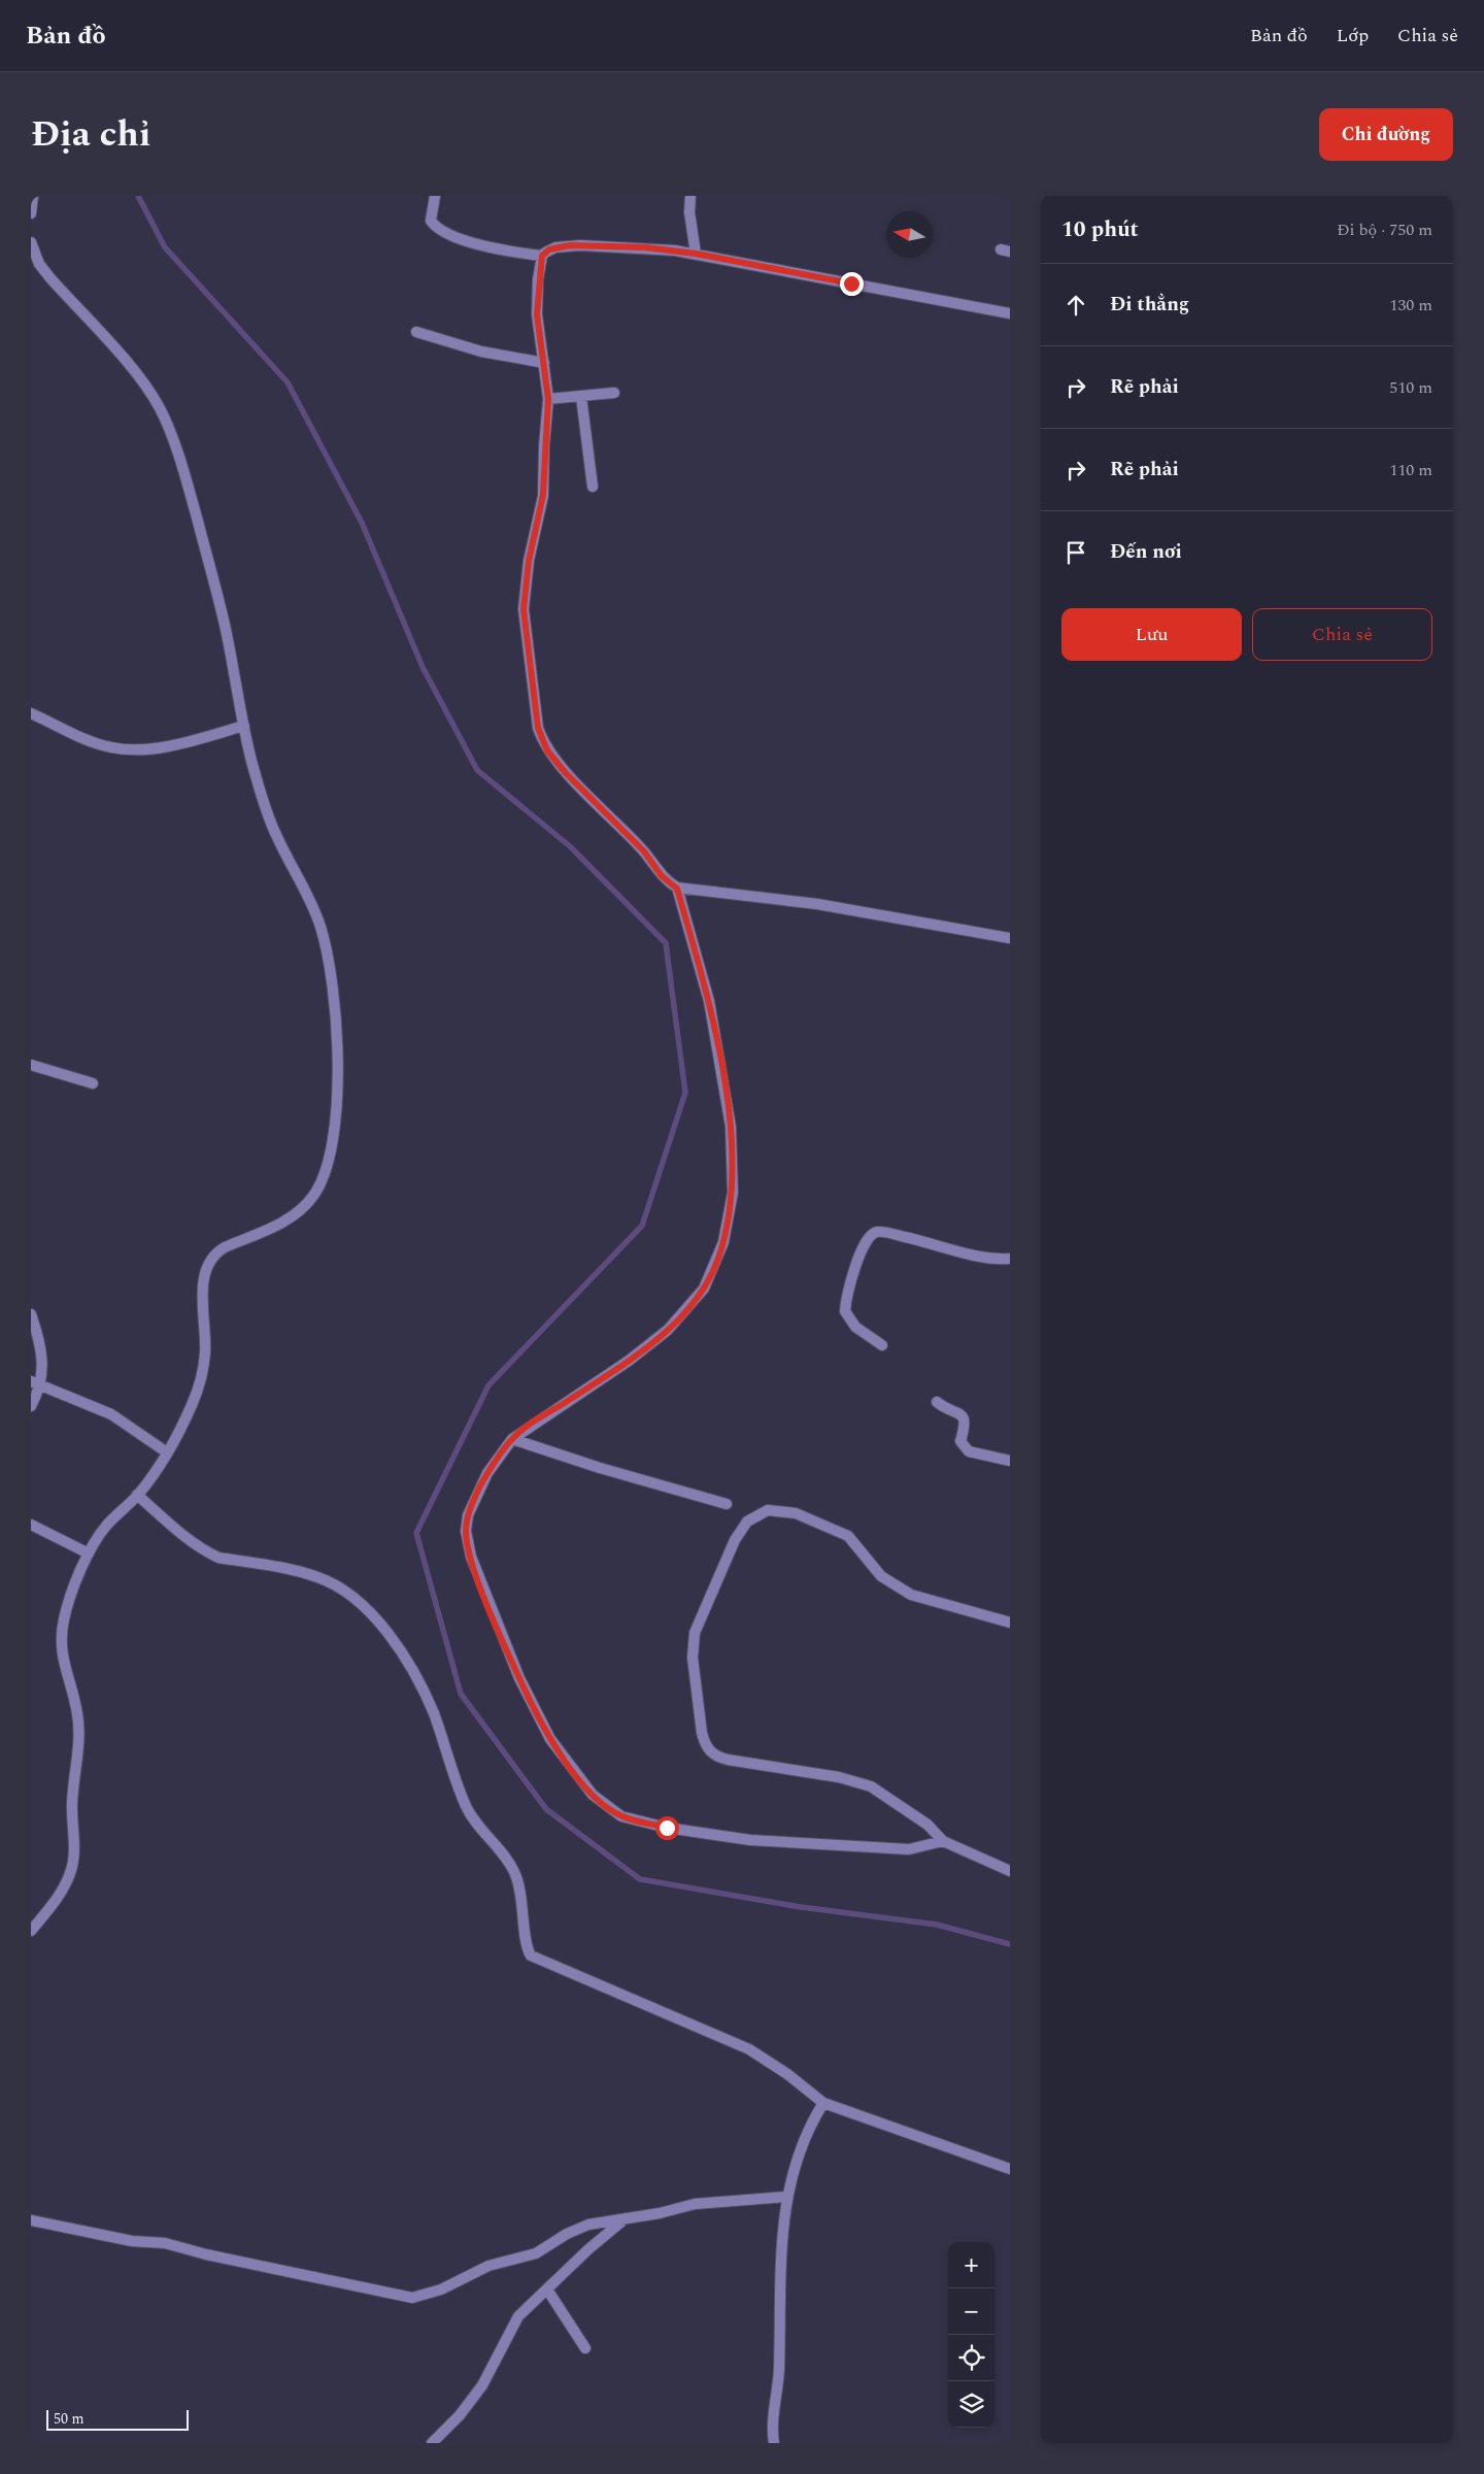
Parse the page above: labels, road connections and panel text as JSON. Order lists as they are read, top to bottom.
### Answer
{
  "scale_bar": "50 m",
  "north": "left",
  "page": {
    "header": "Bản đồ",
    "nav": ["Bản đồ", "Lớp", "Chia sẻ"],
    "title": "Địa chỉ",
    "buttons": [
      "Chỉ đường",
      ["Lưu", "Chia sẻ"]
    ],
    "heading": ["10 phút", "Đi bộ · 750 m"],
    "list": [
      ["Đi thẳng", "130 m"],
      ["Rẽ phải", "510 m"],
      ["Rẽ phải", "110 m"],
      "Đến nơi"
    ],
    "map_buttons": ["+", "−"],
    "scale": "50 m"
  }
}
